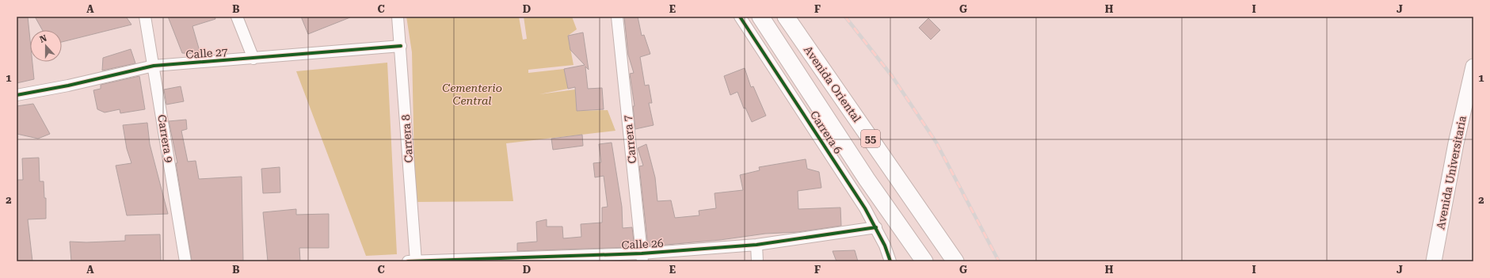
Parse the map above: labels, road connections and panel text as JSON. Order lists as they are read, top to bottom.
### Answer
{
  "streets": {
    "main road": ["Avenida Oriental", "55", "Avenida Universitaria"],
    "street": [
      "Calle 27",
      "Carrera 6",
      "Carrera 9",
      "Carrera 8",
      "Carrera 7",
      "Calle 26"
    ]
  },
  "crossings": [
    ["Calle 27", "Carrera 9"],
    ["Calle 27", "Carrera 8"],
    ["Carrera 6", "Calle 26"],
    ["Carrera 8", "Calle 26"],
    ["Carrera 7", "Calle 26"]
  ],
  "parks": ["Cementerio Central"],
  "north": "top",
  "grid": {
    "columns": [
      "A",
      "B",
      "C",
      "D",
      "E",
      "F",
      "G",
      "H",
      "I",
      "J"
    ],
    "rows": ["1", "2"]
  }
}
